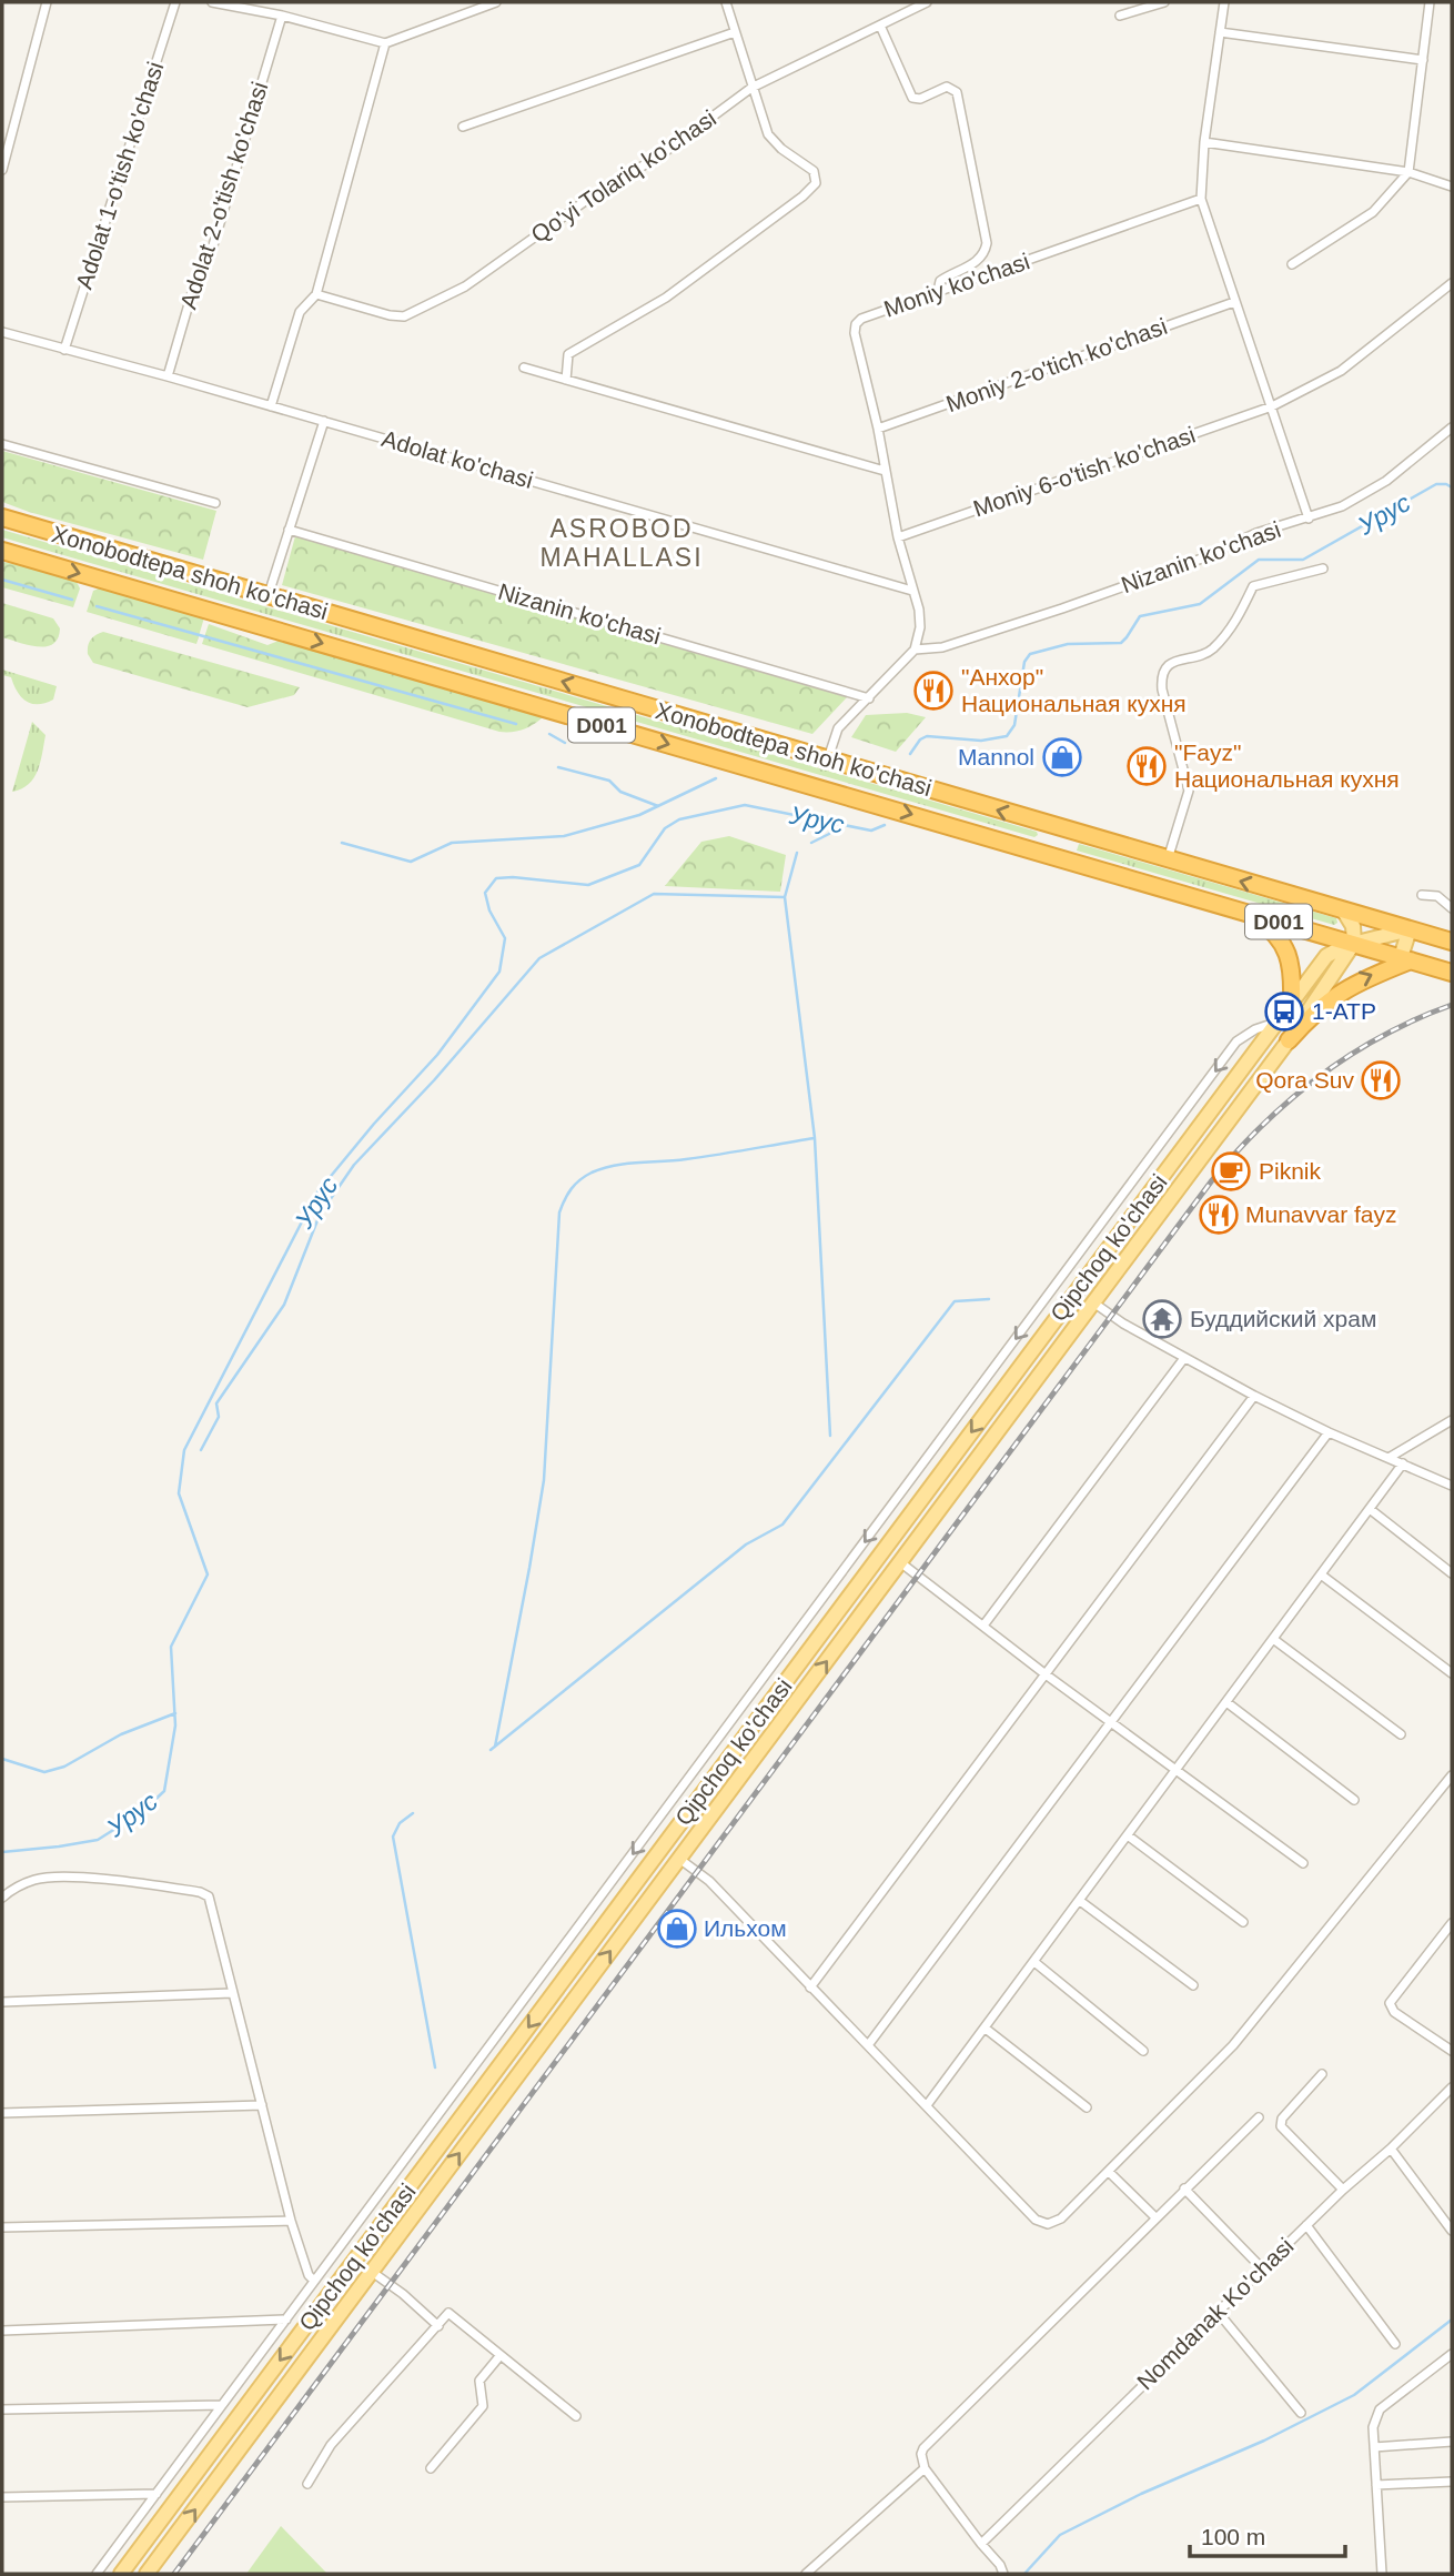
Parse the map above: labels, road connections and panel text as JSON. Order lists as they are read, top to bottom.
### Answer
{
  "streets": {
    "highway": ["Xonobodtepa shoh ko'chasi", "D001"],
    "main road": ["Qipchoq ko'chasi"],
    "street": [
      "Adolat 1-o'tish ko'chasi",
      "Qo'yi Tolariq ko'chasi",
      "Adolat 2-o'tish ko'chasi",
      "Moniy ko'chasi",
      "Moniy 2-o'tich ko'chasi",
      "Adolat ko'chasi",
      "Moniy 6-o'tish ko'chasi",
      "Nizanin ko'chasi",
      "Nomdanak Ko'chasi"
    ]
  },
  "crossings": [
    ["Adolat 1-o'tish ko'chasi", "Adolat ko'chasi"],
    ["Adolat 2-o'tish ko'chasi", "Adolat ko'chasi"],
    ["Moniy ko'chasi", "Moniy 2-o'tich ko'chasi"],
    ["Moniy ko'chasi", "Adolat ko'chasi"],
    ["Moniy ko'chasi", "Moniy 6-o'tish ko'chasi"],
    ["Moniy ko'chasi", "Nizanin ko'chasi"],
    ["Moniy 2-o'tich ko'chasi", "Nizanin ko'chasi"],
    ["Moniy 6-o'tish ko'chasi", "Nizanin ko'chasi"],
    ["Xonobodtepa shoh ko'chasi", "Qipchoq ko'chasi"]
  ],
  "districts": ["ASROBOD MAHALLASI"],
  "water": ["Урус"],
  "places": {
    "restaurant": [
      "\"Анхор\" Национальная кухня",
      "\"Fayz\" Национальная кухня",
      "Qora Suv",
      "Munavvar fayz"
    ],
    "shop": ["Mannol", "Ильхом"],
    "bus stop": ["1-ATP"],
    "cafe": ["Piknik"],
    "temple": ["Буддийский храм"]
  },
  "scale_bar": "100 m"
}
